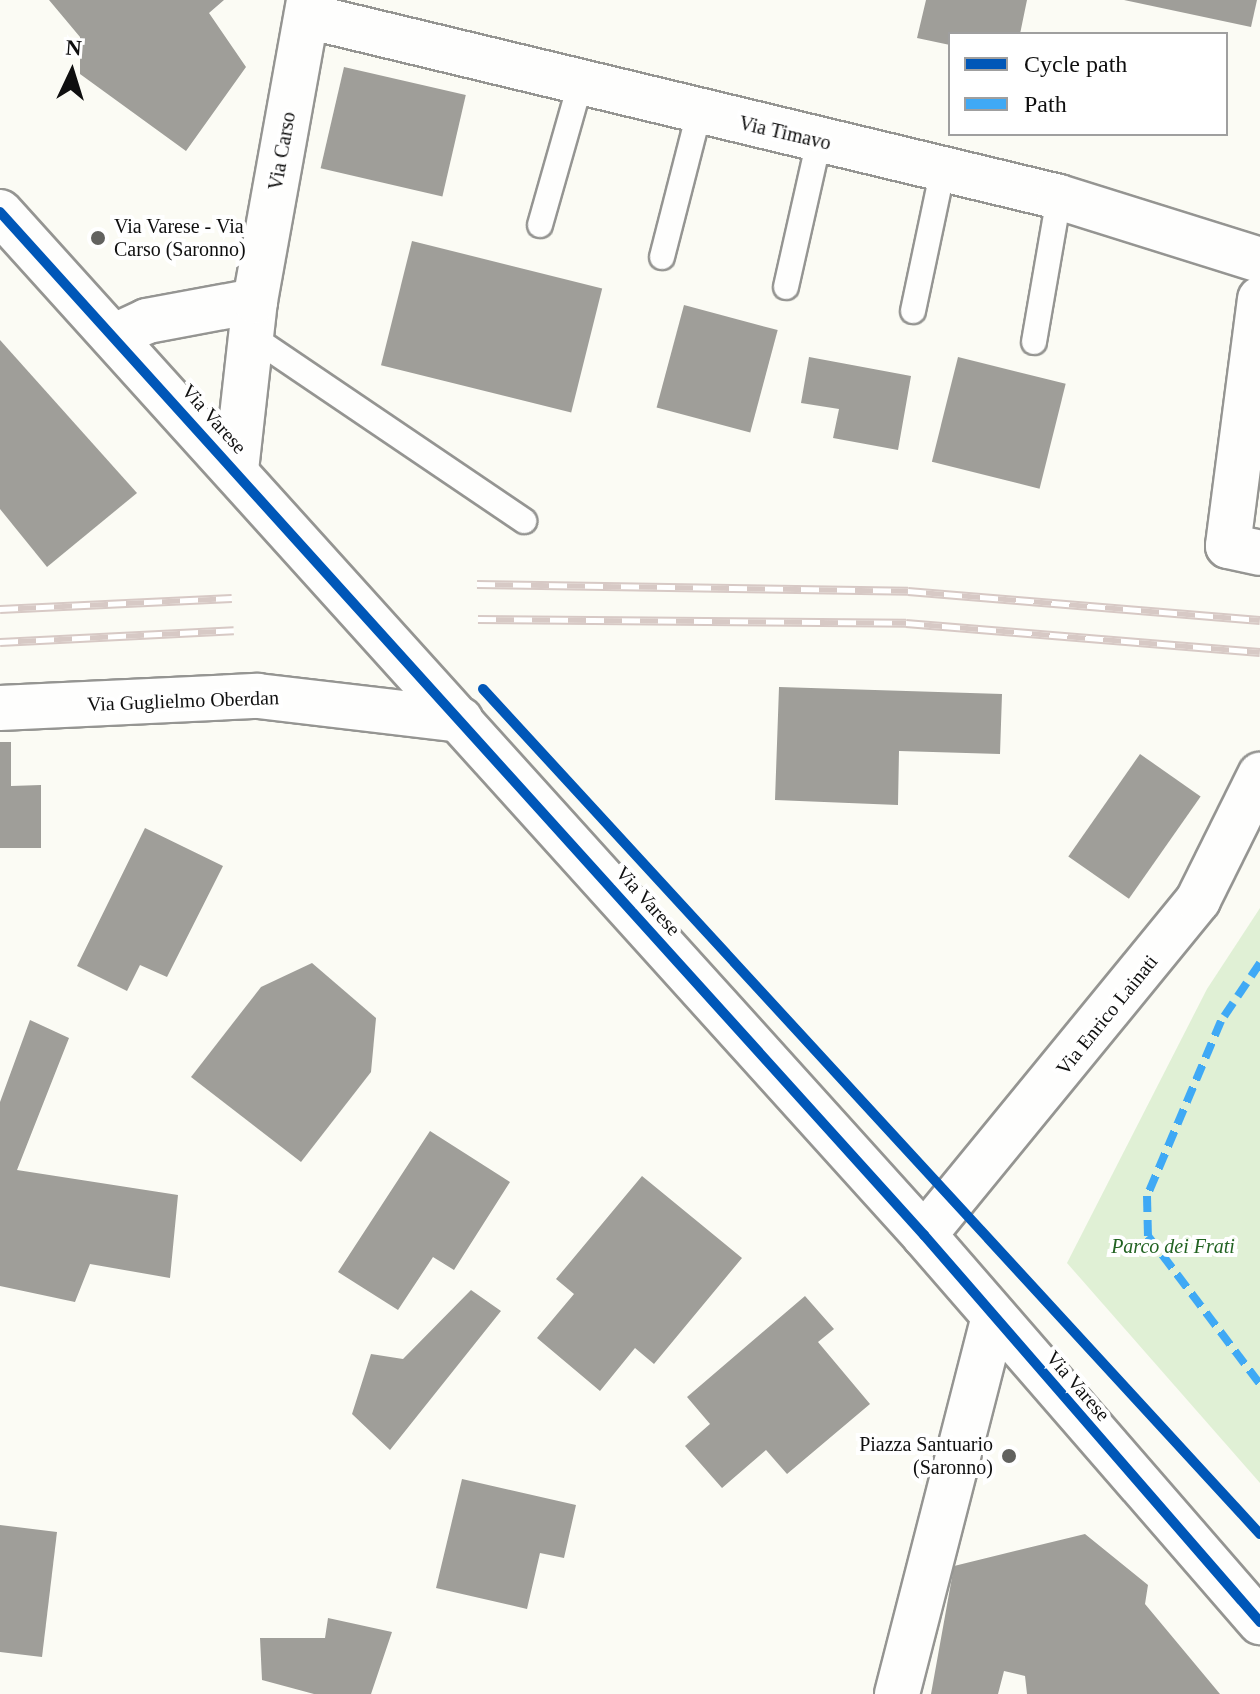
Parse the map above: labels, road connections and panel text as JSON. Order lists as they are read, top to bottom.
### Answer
{
  "streets": {
    "street": [
      "Via Timavo",
      "Via Carso",
      "Via Varese",
      "Via Guglielmo Oberdan",
      "Via Enrico Lainati"
    ]
  },
  "crossings": [
    ["Via Timavo", "Via Carso"],
    ["Via Carso", "Via Varese"],
    ["Via Varese", "Via Guglielmo Oberdan"],
    ["Via Varese", "Via Enrico Lainati"]
  ],
  "parks": ["Parco dei Frati"],
  "places": ["Via Varese - Via Carso (Saronno)", "Piazza Santuario (Saronno)"],
  "legend": ["Cycle path", "Path"],
  "north": "top"
}
